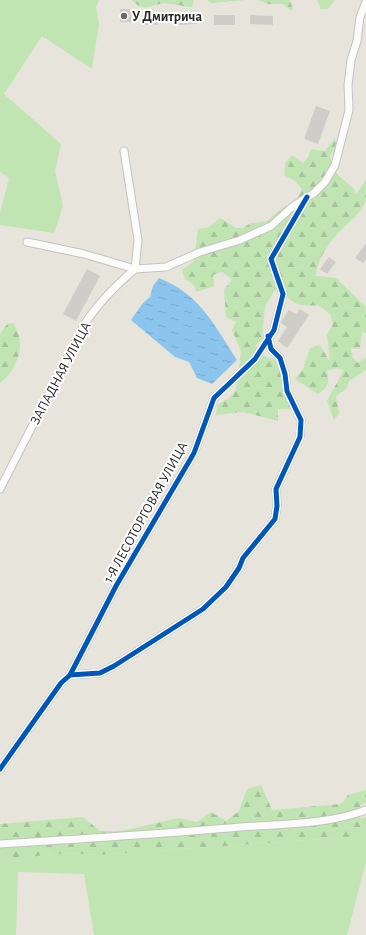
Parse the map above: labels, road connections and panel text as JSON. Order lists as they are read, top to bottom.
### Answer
{
  "streets": {
    "street": ["ЗАПАДНАЯ УЛИЦА", "1-Я ЛЕСОТОРГОВАЯ УЛИЦА"]
  },
  "places": ["У Дмитрича"]
}
